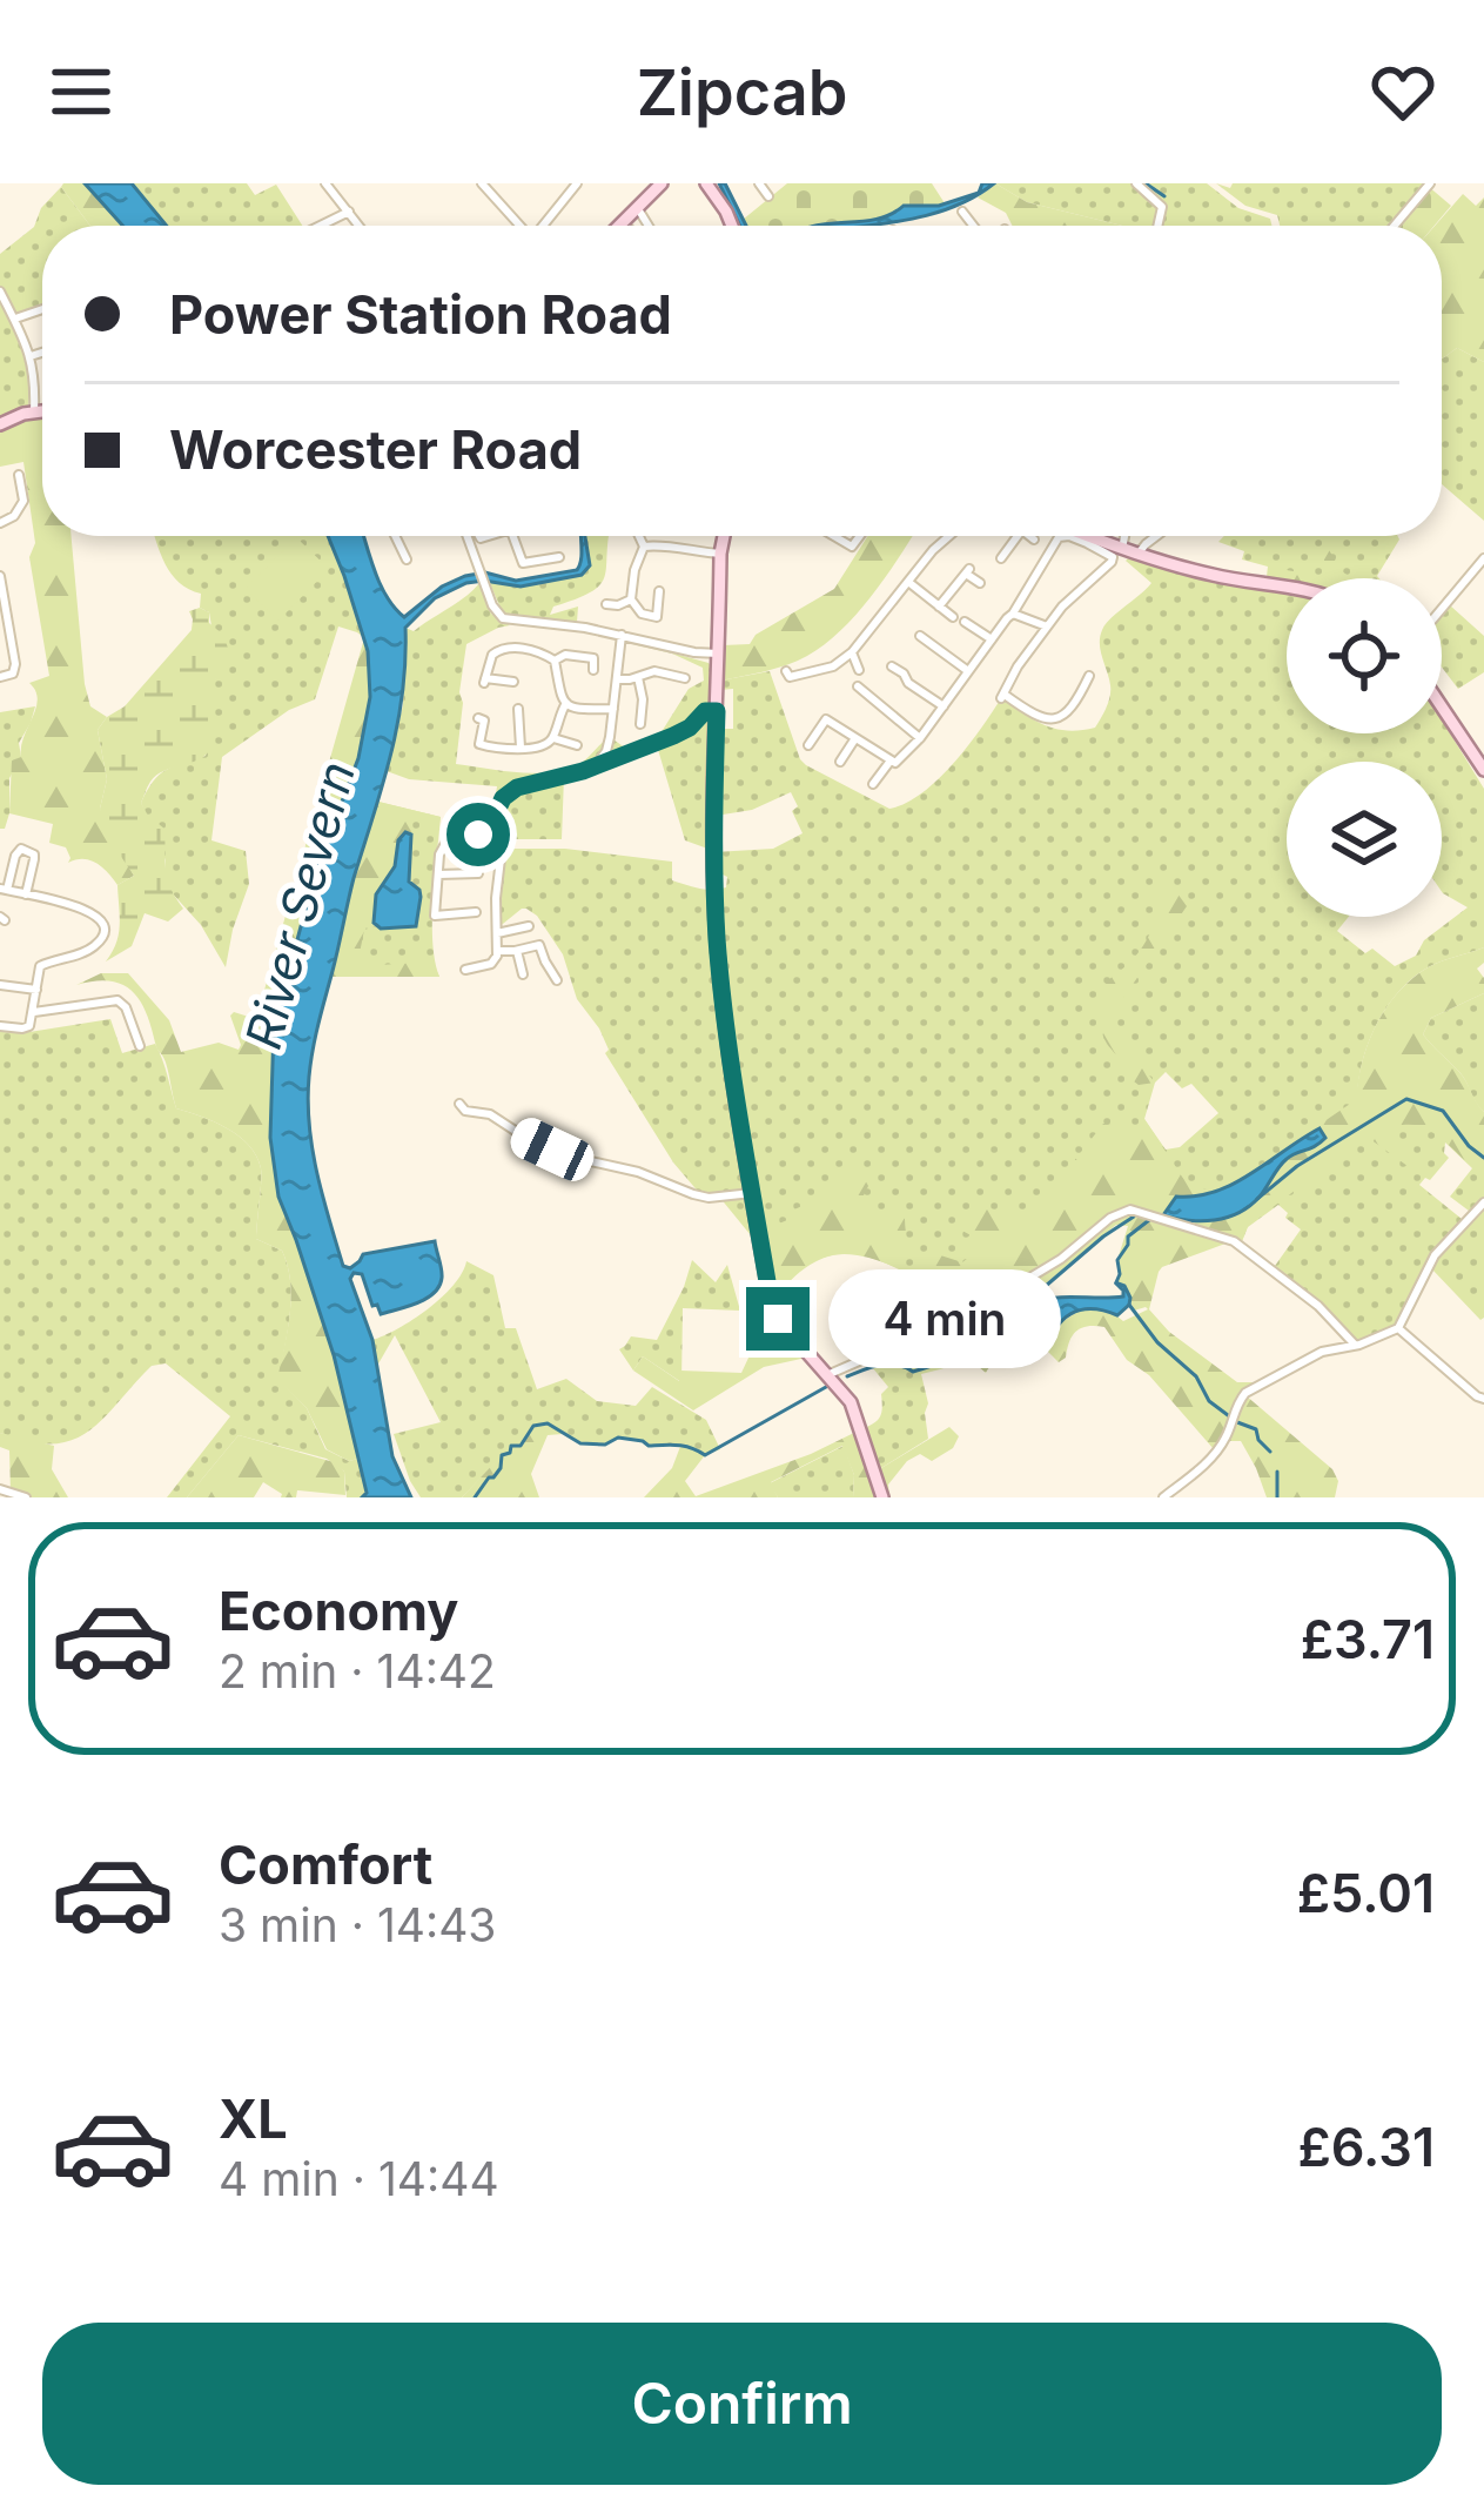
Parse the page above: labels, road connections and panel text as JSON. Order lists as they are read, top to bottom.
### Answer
{
  "water": ["River Severn"],
  "page": {
    "header": "Zipcab",
    "banner": ["Power Station Road", "Worcester Road"],
    "bubble": "4 min",
    "list": [
      {
        "name": "Economy",
        "note": "2 min · 14:42",
        "value": "£3.71"
      },
      {
        "name": "Comfort",
        "note": "3 min · 14:43",
        "value": "£5.01"
      },
      {
        "name": "XL",
        "note": "4 min · 14:44",
        "value": "£6.31"
      }
    ],
    "buttons": "Confirm"
  }
}
